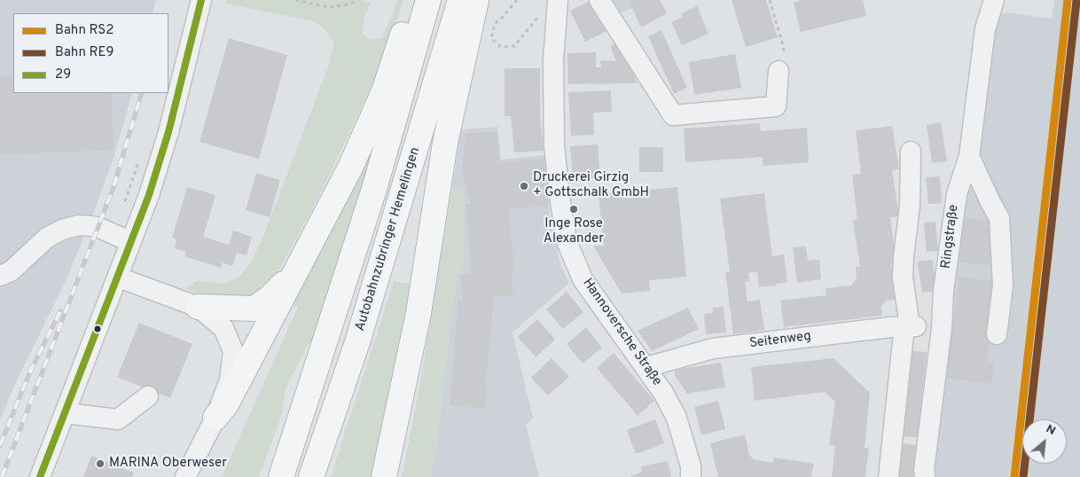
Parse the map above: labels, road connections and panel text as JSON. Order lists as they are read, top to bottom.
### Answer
{
  "streets": {
    "highway": ["Autobahnzubringer Hemelingen"],
    "street": ["Ringstraße", "Hannoversche Straße", "Seitenweg"]
  },
  "crossings": [
    ["Hannoversche Straße", "Seitenweg"]
  ],
  "places": ["Druckerei Girzig + Gottschalk GmbH", "Inge Rose Alexander", "MARINA Oberweser"],
  "lines": ["rail line RS2", "transit line 29", "rail line RE9"],
  "legend": ["Bahn RS2", "Bahn RE9", "29"],
  "north": "top right"
}
